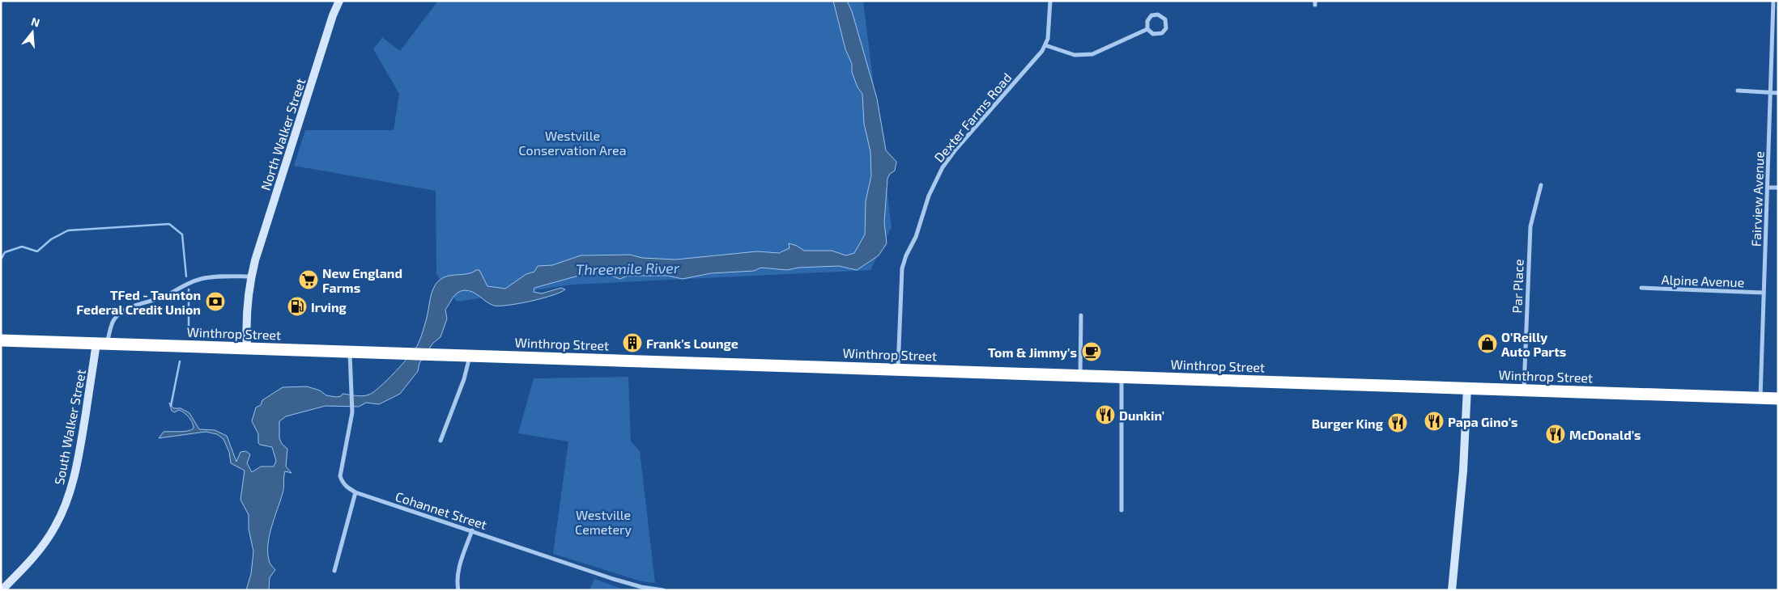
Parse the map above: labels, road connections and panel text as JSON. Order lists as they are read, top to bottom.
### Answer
{
  "streets": {
    "highway": ["Winthrop Street"],
    "main road": ["North Walker Street", "South Walker Street"],
    "street": [
      "Dexter Farms Road",
      "Fairview Avenue",
      "Alpine Avenue",
      "Par Place",
      "Cohannet Street"
    ]
  },
  "crossings": [
    ["Dexter Farms Road", "Winthrop Street"],
    ["North Walker Street", "Winthrop Street"],
    ["Fairview Avenue", "Alpine Avenue"],
    ["Fairview Avenue", "Winthrop Street"],
    ["Par Place", "Winthrop Street"],
    ["Winthrop Street", "South Walker Street"],
    ["Winthrop Street", "Cohannet Street"]
  ],
  "water": ["Threemile River"],
  "parks": ["Westville Conservation Area", "Westville Cemetery"],
  "places": {
    "supermarket": ["New England Farms"],
    "bank": ["TFed - Taunton Federal Credit Union"],
    "fuel station": ["Irving"],
    "building": ["Frank's Lounge"],
    "shop": ["O'Reilly Auto Parts"],
    "cafe": ["Tom & Jimmy's"],
    "restaurant": [
      "Dunkin'",
      "Papa Gino's",
      "Burger King",
      "McDonald's"
    ]
  },
  "north": "top"
}
